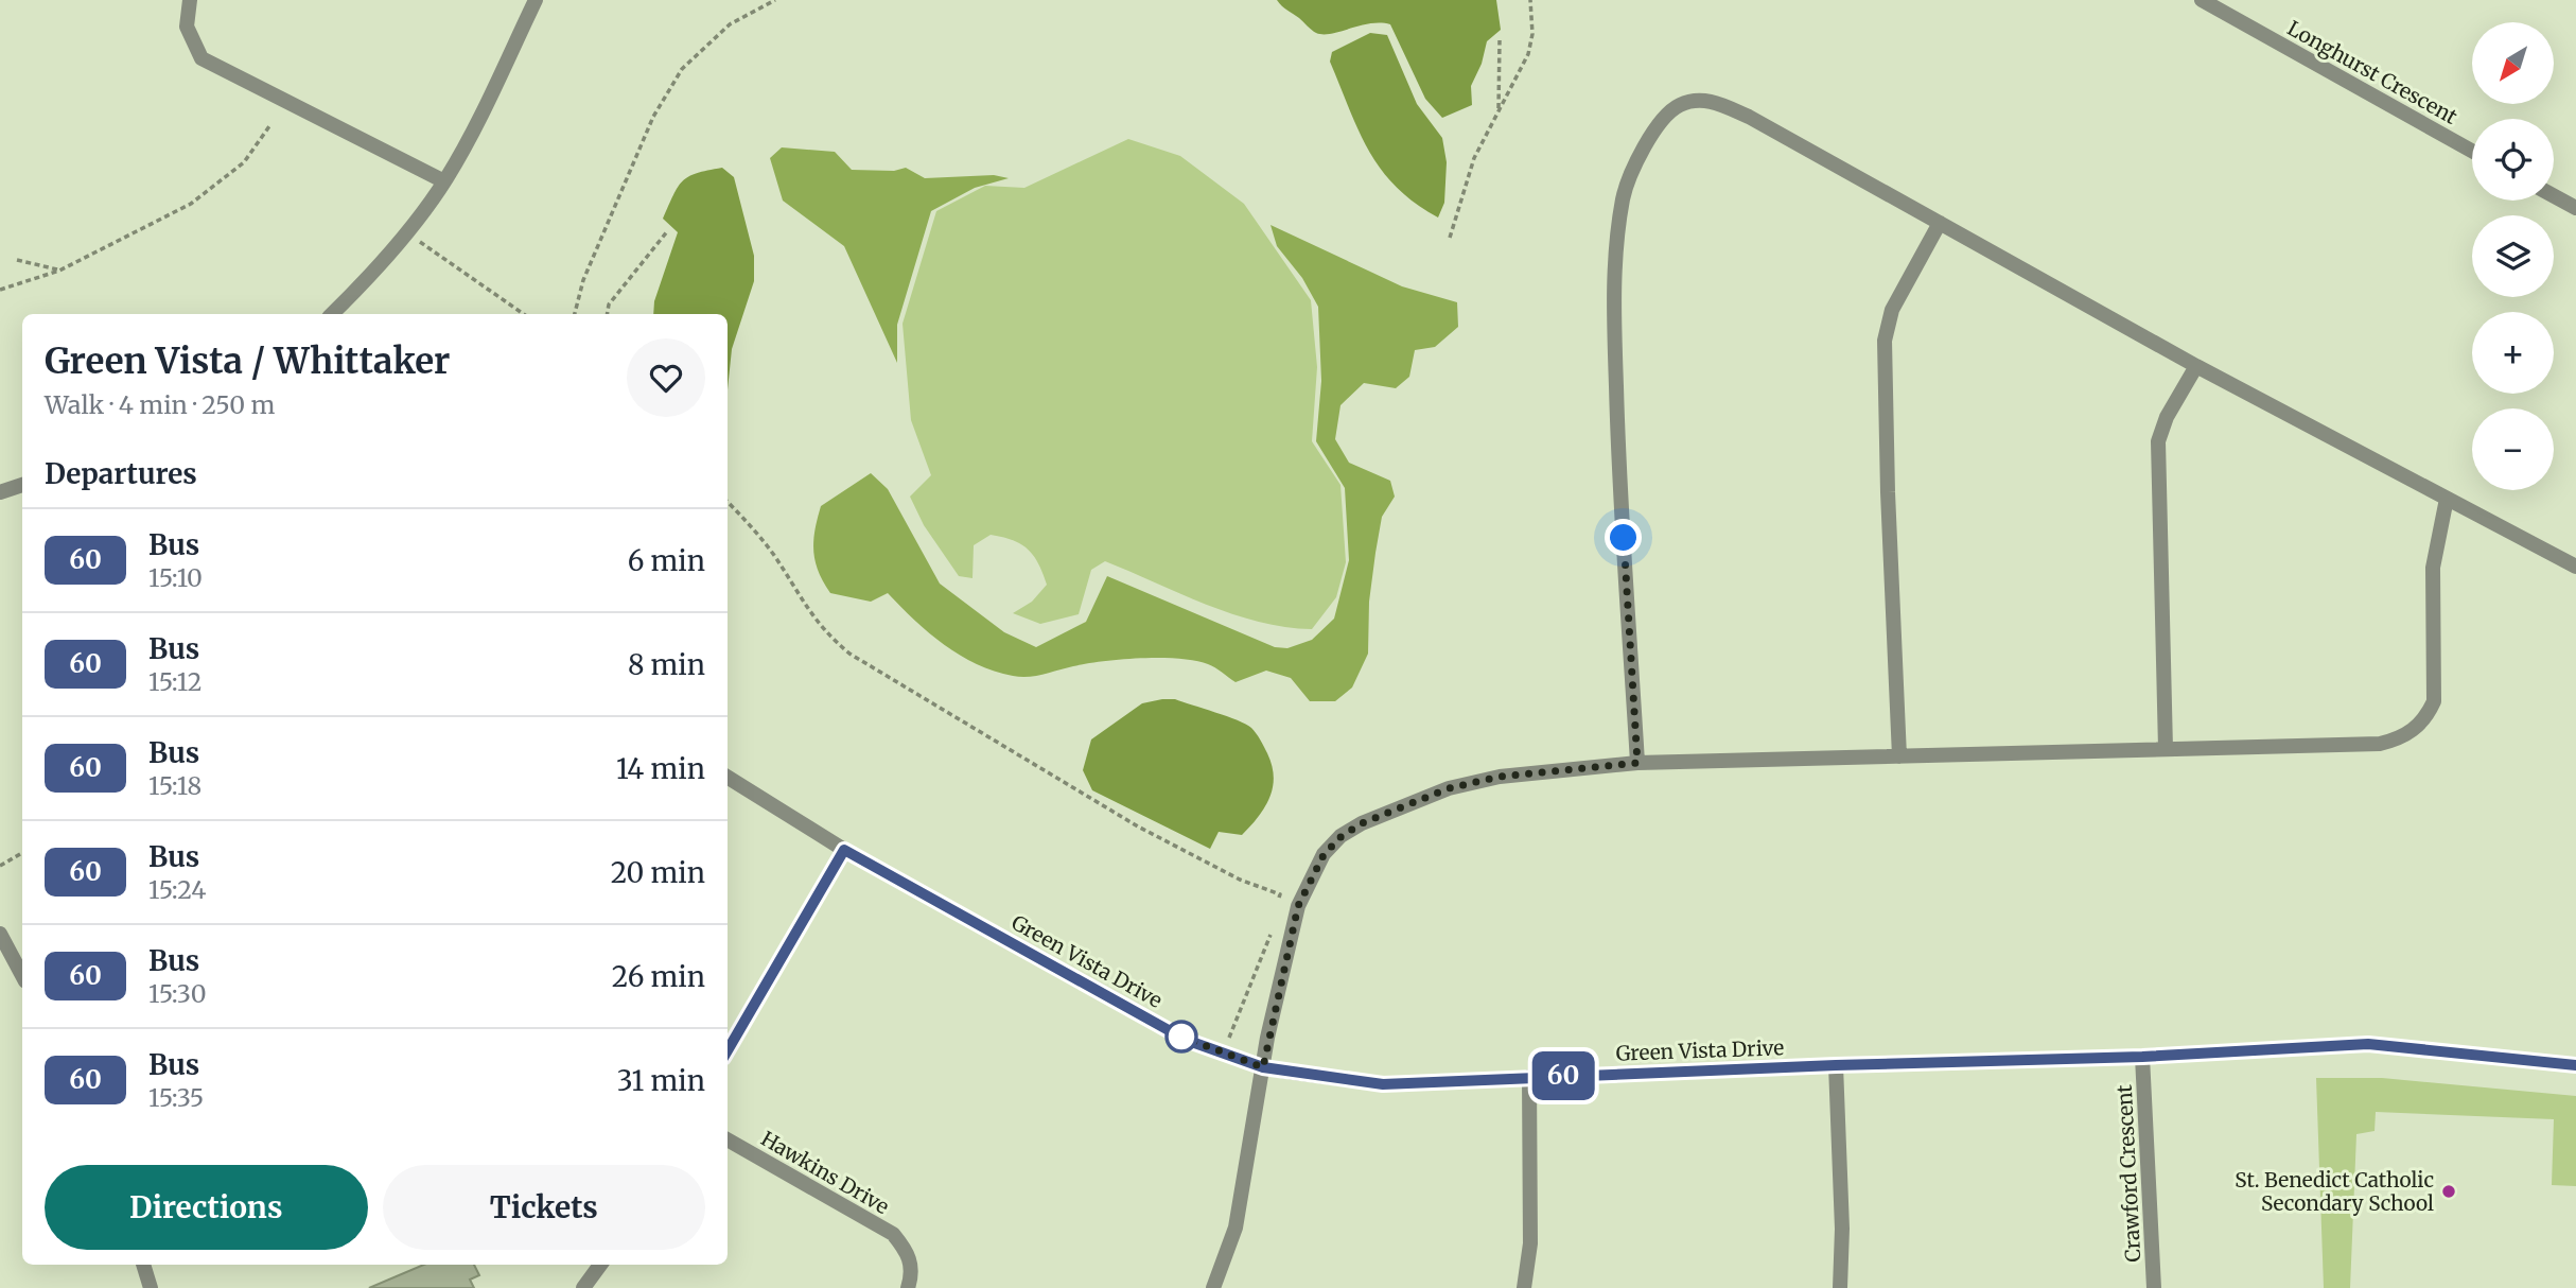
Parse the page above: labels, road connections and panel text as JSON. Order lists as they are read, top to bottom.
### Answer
{
  "streets": {
    "street": [
      "Longhurst Crescent",
      "Green Vista Drive",
      "Hawkins Drive",
      "Crawford Crescent"
    ]
  },
  "crossings": [
    ["Green Vista Drive", "Crawford Crescent"]
  ],
  "places": ["St. Benedict Catholic Secondary School"],
  "lines": ["bus line 60"],
  "north": "bottom left",
  "page": {
    "on_map": "60",
    "map_buttons": ["+", "−"],
    "heading": [
      ["Green Vista / Whittaker", "Walk · 4 min · 250 m"],
      "Departures"
    ],
    "list": [
      {
        "mark": "60",
        "name": "Bus",
        "note": "15:10",
        "value": "6 min"
      },
      {
        "mark": "60",
        "name": "Bus",
        "note": "15:12",
        "value": "8 min"
      },
      {
        "mark": "60",
        "name": "Bus",
        "note": "15:18",
        "value": "14 min"
      },
      {
        "mark": "60",
        "name": "Bus",
        "note": "15:24",
        "value": "20 min"
      },
      {
        "mark": "60",
        "name": "Bus",
        "note": "15:30",
        "value": "26 min"
      },
      {
        "mark": "60",
        "name": "Bus",
        "note": "15:35",
        "value": "31 min"
      }
    ],
    "buttons": ["Directions", "Tickets"]
  }
}
